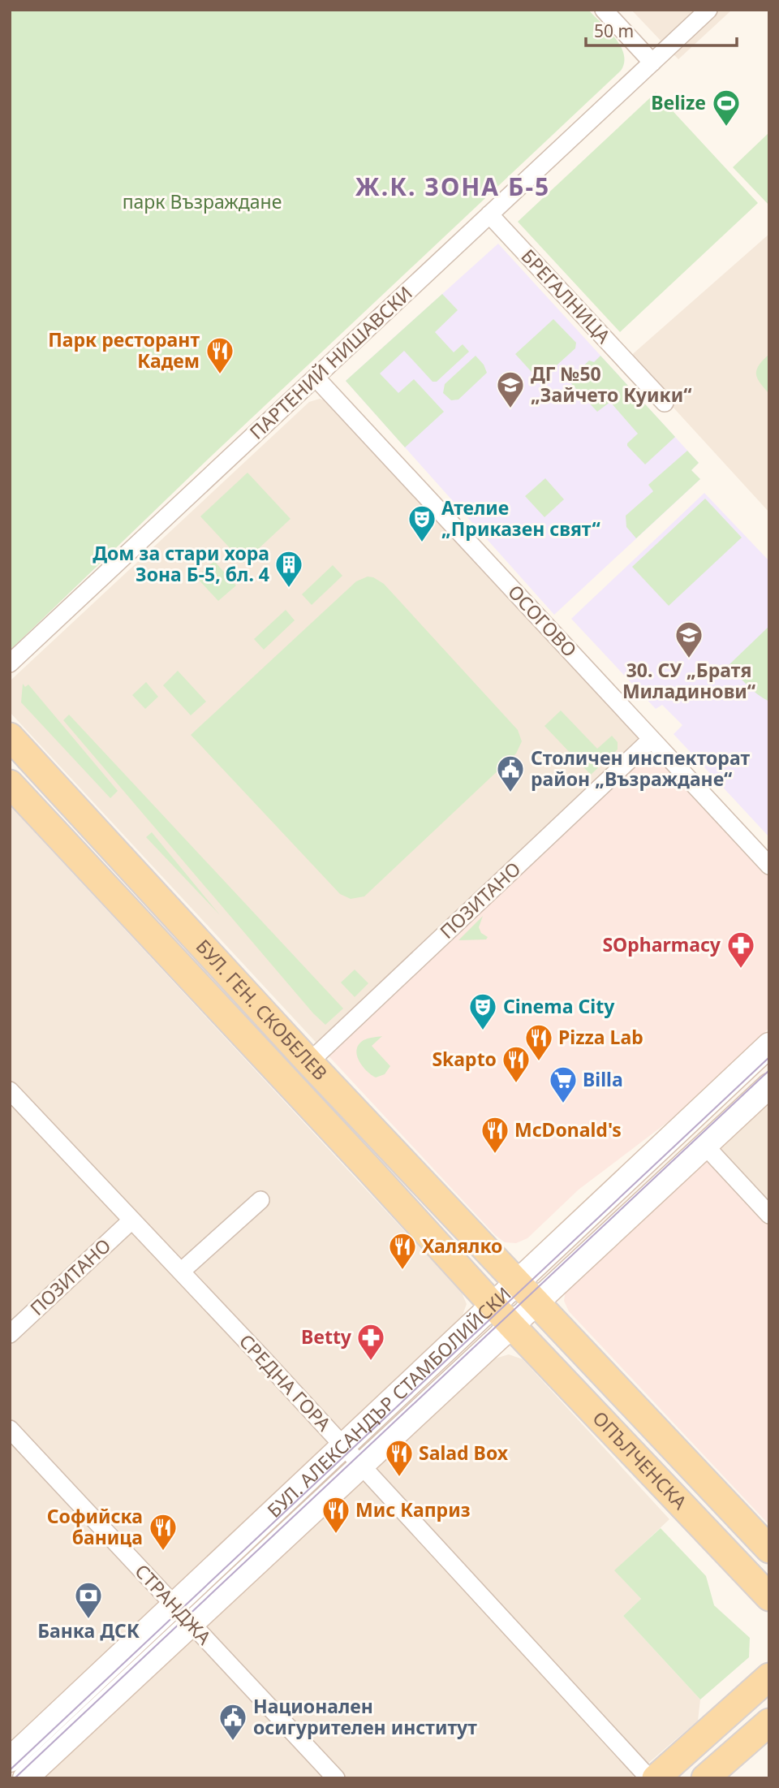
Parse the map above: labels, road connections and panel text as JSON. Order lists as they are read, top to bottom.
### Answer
{
  "streets": {
    "main road": ["БУЛ. ГЕН. СКОБЕЛЕВ", "БУЛ. АЛЕКСАНДЪР СТАМБОЛИЙСКИ", "ОПЪЛЧЕНСКА"],
    "street": [
      "БРЕГАЛНИЦА",
      "ПАРТЕНИЙ НИШАВСКИ",
      "ОСОГОВО",
      "ПОЗИТАНО",
      "СРЕДНА ГОРА",
      "СТРАНДЖА"
    ]
  },
  "crossings": [
    ["БРЕГАЛНИЦА", "ПАРТЕНИЙ НИШАВСКИ"],
    ["ПАРТЕНИЙ НИШАВСКИ", "ОСОГОВО"],
    ["ОСОГОВО", "ПОЗИТАНО"],
    ["ПОЗИТАНО", "БУЛ. ГЕН. СКОБЕЛЕВ"],
    ["ПОЗИТАНО", "СРЕДНА ГОРА"],
    ["БУЛ. ГЕН. СКОБЕЛЕВ", "БУЛ. АЛЕКСАНДЪР СТАМБОЛИЙСКИ"],
    ["БУЛ. ГЕН. СКОБЕЛЕВ", "ОПЪЛЧЕНСКА"],
    ["СРЕДНА ГОРА", "БУЛ. АЛЕКСАНДЪР СТАМБОЛИЙСКИ"],
    ["БУЛ. АЛЕКСАНДЪР СТАМБОЛИЙСКИ", "ОПЪЛЧЕНСКА"],
    ["БУЛ. АЛЕКСАНДЪР СТАМБОЛИЙСКИ", "СТРАНДЖА"]
  ],
  "districts": ["Ж.К. ЗОНА Б-5"],
  "parks": ["парк Възраждане"],
  "places": {
    "sports": ["Belize"],
    "restaurant": [
      "Парк ресторант Кадем",
      "Pizza Lab",
      "Skapto",
      "McDonald's",
      "Халялко",
      "Salad Box",
      "Мис Каприз",
      "Софийска баница"
    ],
    "school or university": ["ДГ №50 „Зайчето Куики“", "30. СУ „Братя Миладинови“"],
    "theatre": ["Ателие „Приказен свят“", "Cinema City"],
    "building": ["Дом за стари хора Зона Б-5, бл. 4"],
    "public building": ["Столичен инспекторат район „Възраждане“", "Национален осигурителен институт"],
    "pharmacy": ["SOpharmacy", "Betty"],
    "supermarket": ["Billa"],
    "bank": ["Банка ДСК"]
  },
  "scale_bar": "50 m"
}
